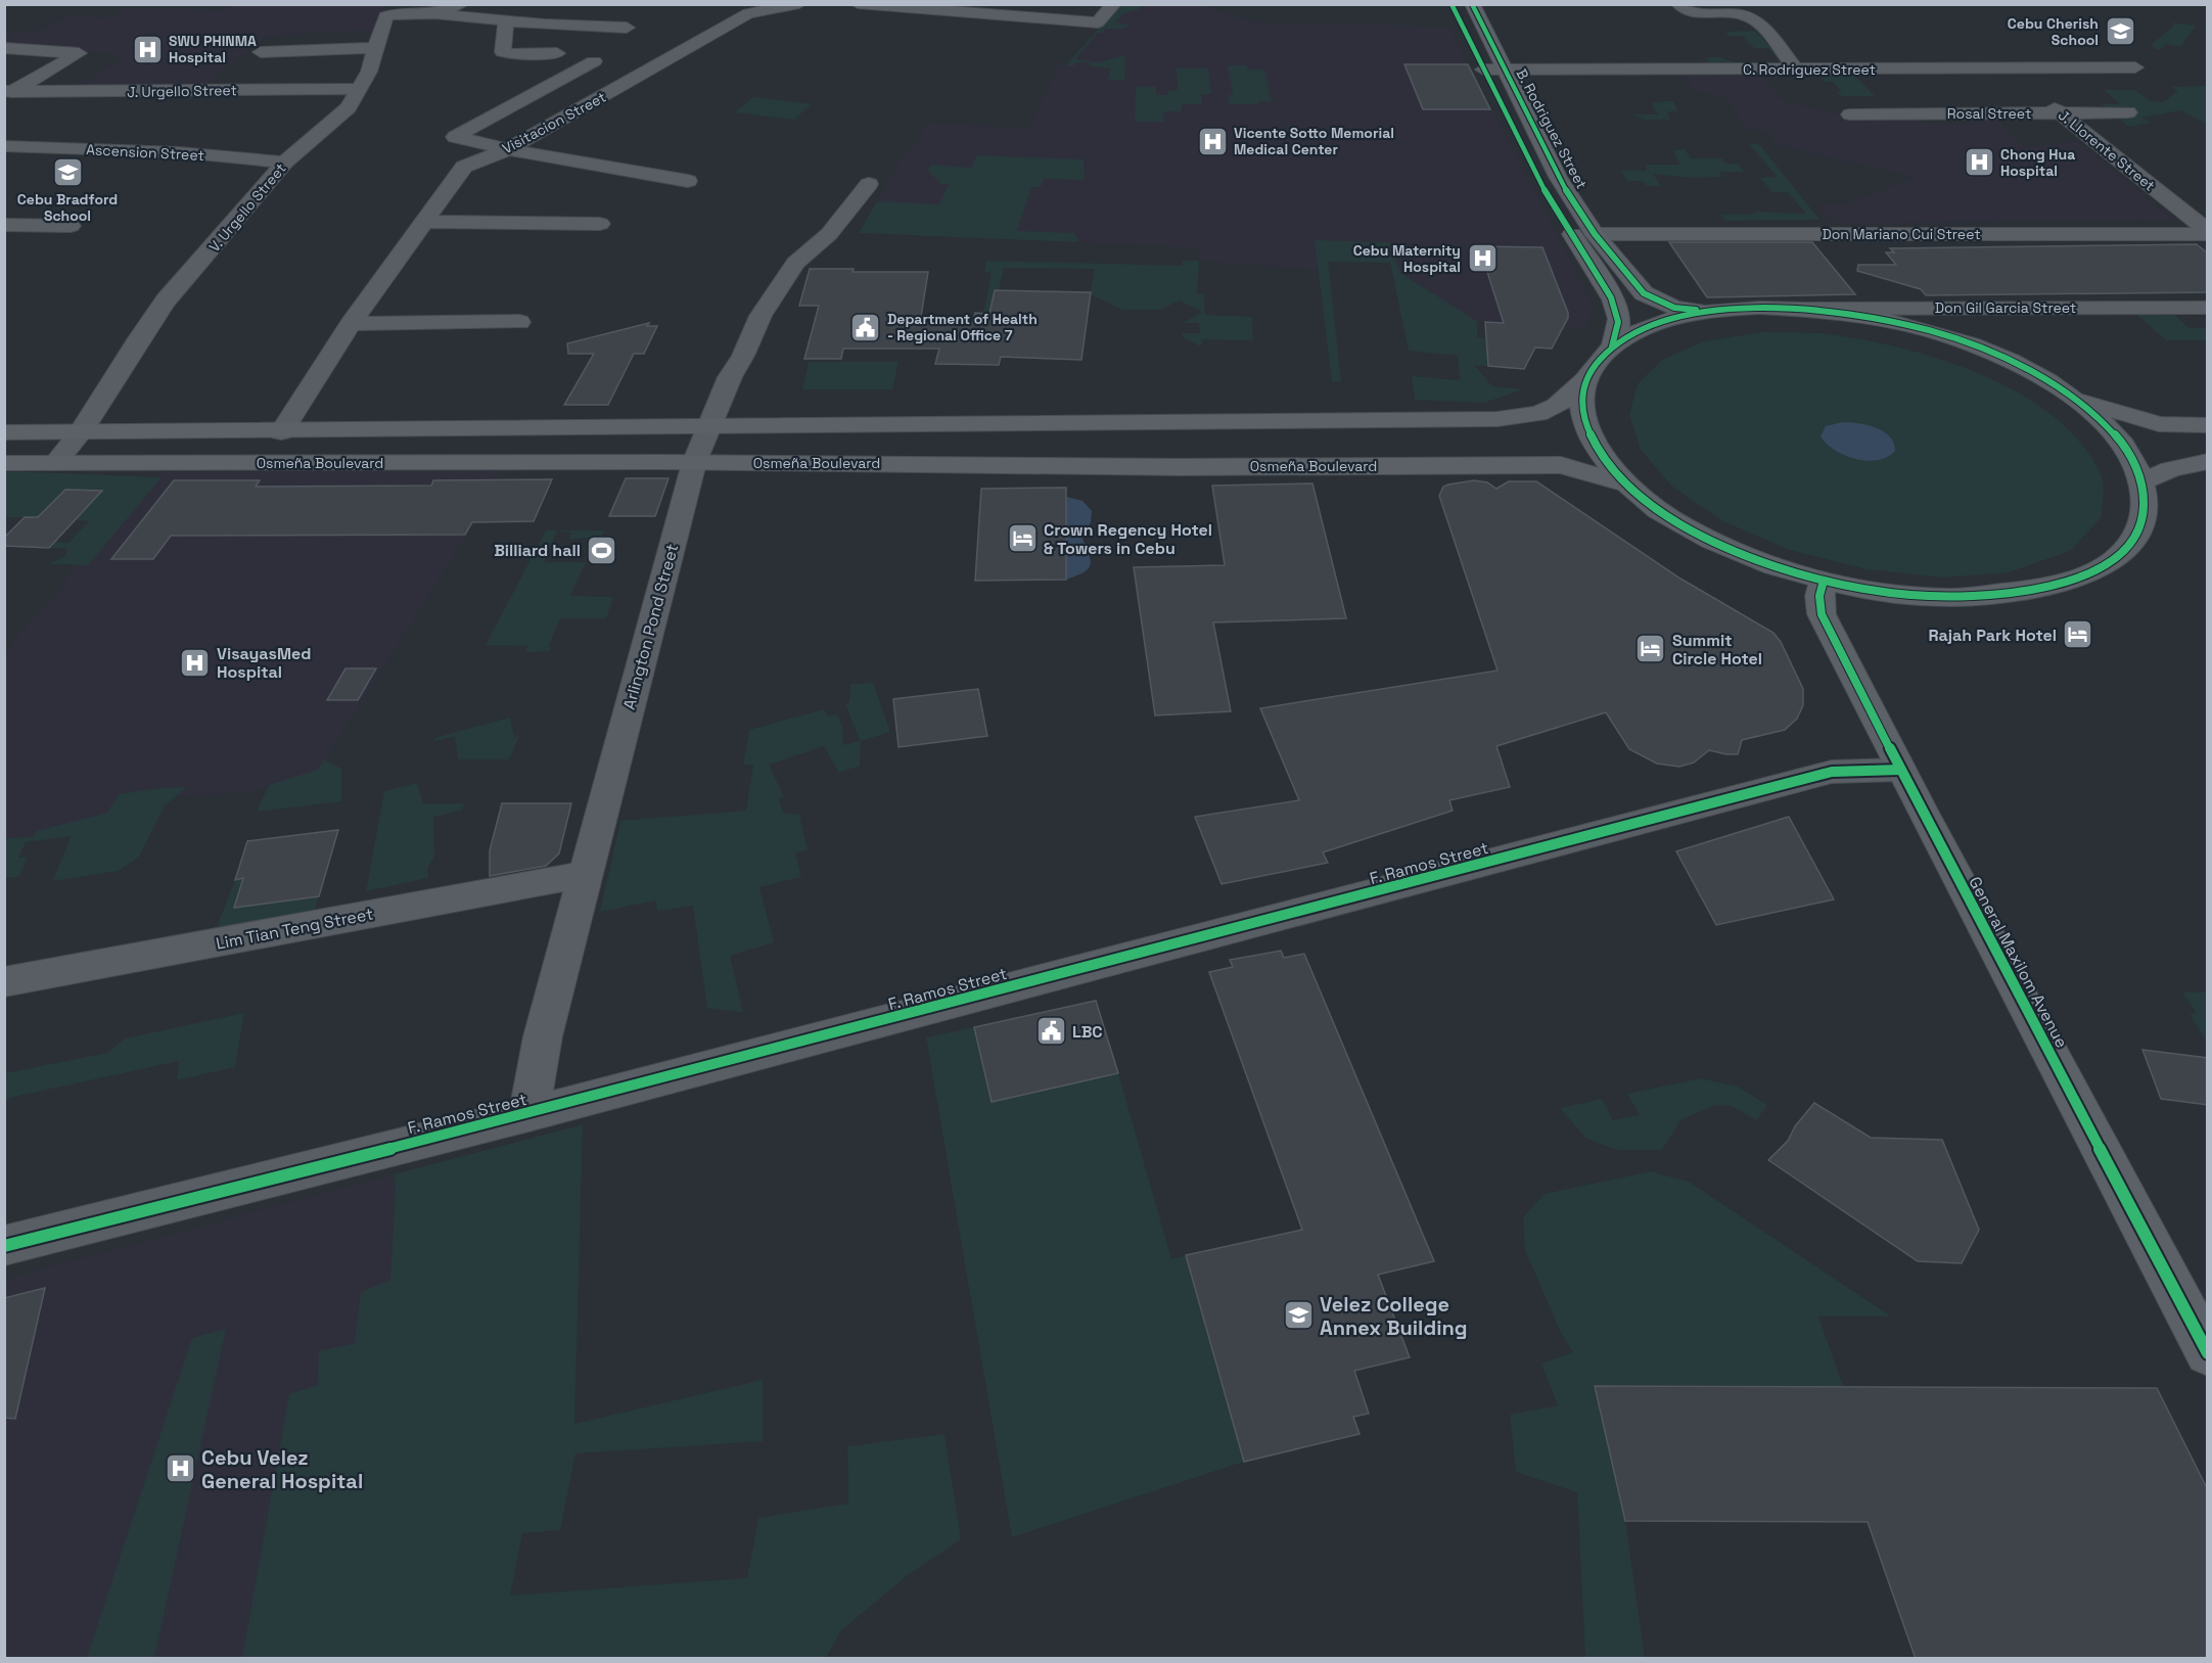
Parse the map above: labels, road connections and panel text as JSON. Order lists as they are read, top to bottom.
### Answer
{
  "streets": {
    "main road": ["B. Rodriguez Street", "Osmeña Boulevard", "General Maxilom Avenue"],
    "street": [
      "C. Rodriguez Street",
      "J. Urgello Street",
      "Rosal Street",
      "Visitacion Street",
      "J. Llorente Street",
      "Ascension Street",
      "V. Urgello Street",
      "Don Mariano Cui Street",
      "Don Gil Garcia Street",
      "Arlington Pond Street",
      "F. Ramos Street",
      "Lim Tian Teng Street"
    ]
  },
  "crossings": [
    ["C. Rodriguez Street", "B. Rodriguez Street"],
    ["J. Urgello Street", "V. Urgello Street"],
    ["Rosal Street", "J. Llorente Street"],
    ["Visitacion Street", "Osmeña Boulevard"],
    ["B. Rodriguez Street", "Don Mariano Cui Street"],
    ["B. Rodriguez Street", "Osmeña Boulevard"],
    ["J. Llorente Street", "Don Mariano Cui Street"],
    ["Ascension Street", "V. Urgello Street"],
    ["V. Urgello Street", "Osmeña Boulevard"],
    ["Osmeña Boulevard", "Arlington Pond Street"],
    ["Arlington Pond Street", "F. Ramos Street"],
    ["Arlington Pond Street", "Lim Tian Teng Street"],
    ["F. Ramos Street", "General Maxilom Avenue"]
  ],
  "places": {
    "school or university": ["Cebu Cherish School", "Cebu Bradford School", "Velez College Annex Building"],
    "hospital": [
      "SWU PHINMA Hospital",
      "Vicente Sotto Memorial Medical Center",
      "Chong Hua Hospital",
      "Cebu Maternity Hospital",
      "VisayasMed Hospital",
      "Cebu Velez General Hospital"
    ],
    "public building": ["Department of Health - Regional Office 7", "LBC"],
    "hotel": ["Crown Regency Hotel & Towers in Cebu", "Rajah Park Hotel", "Summit Circle Hotel"],
    "sports": ["Billiard hall"]
  }
}
